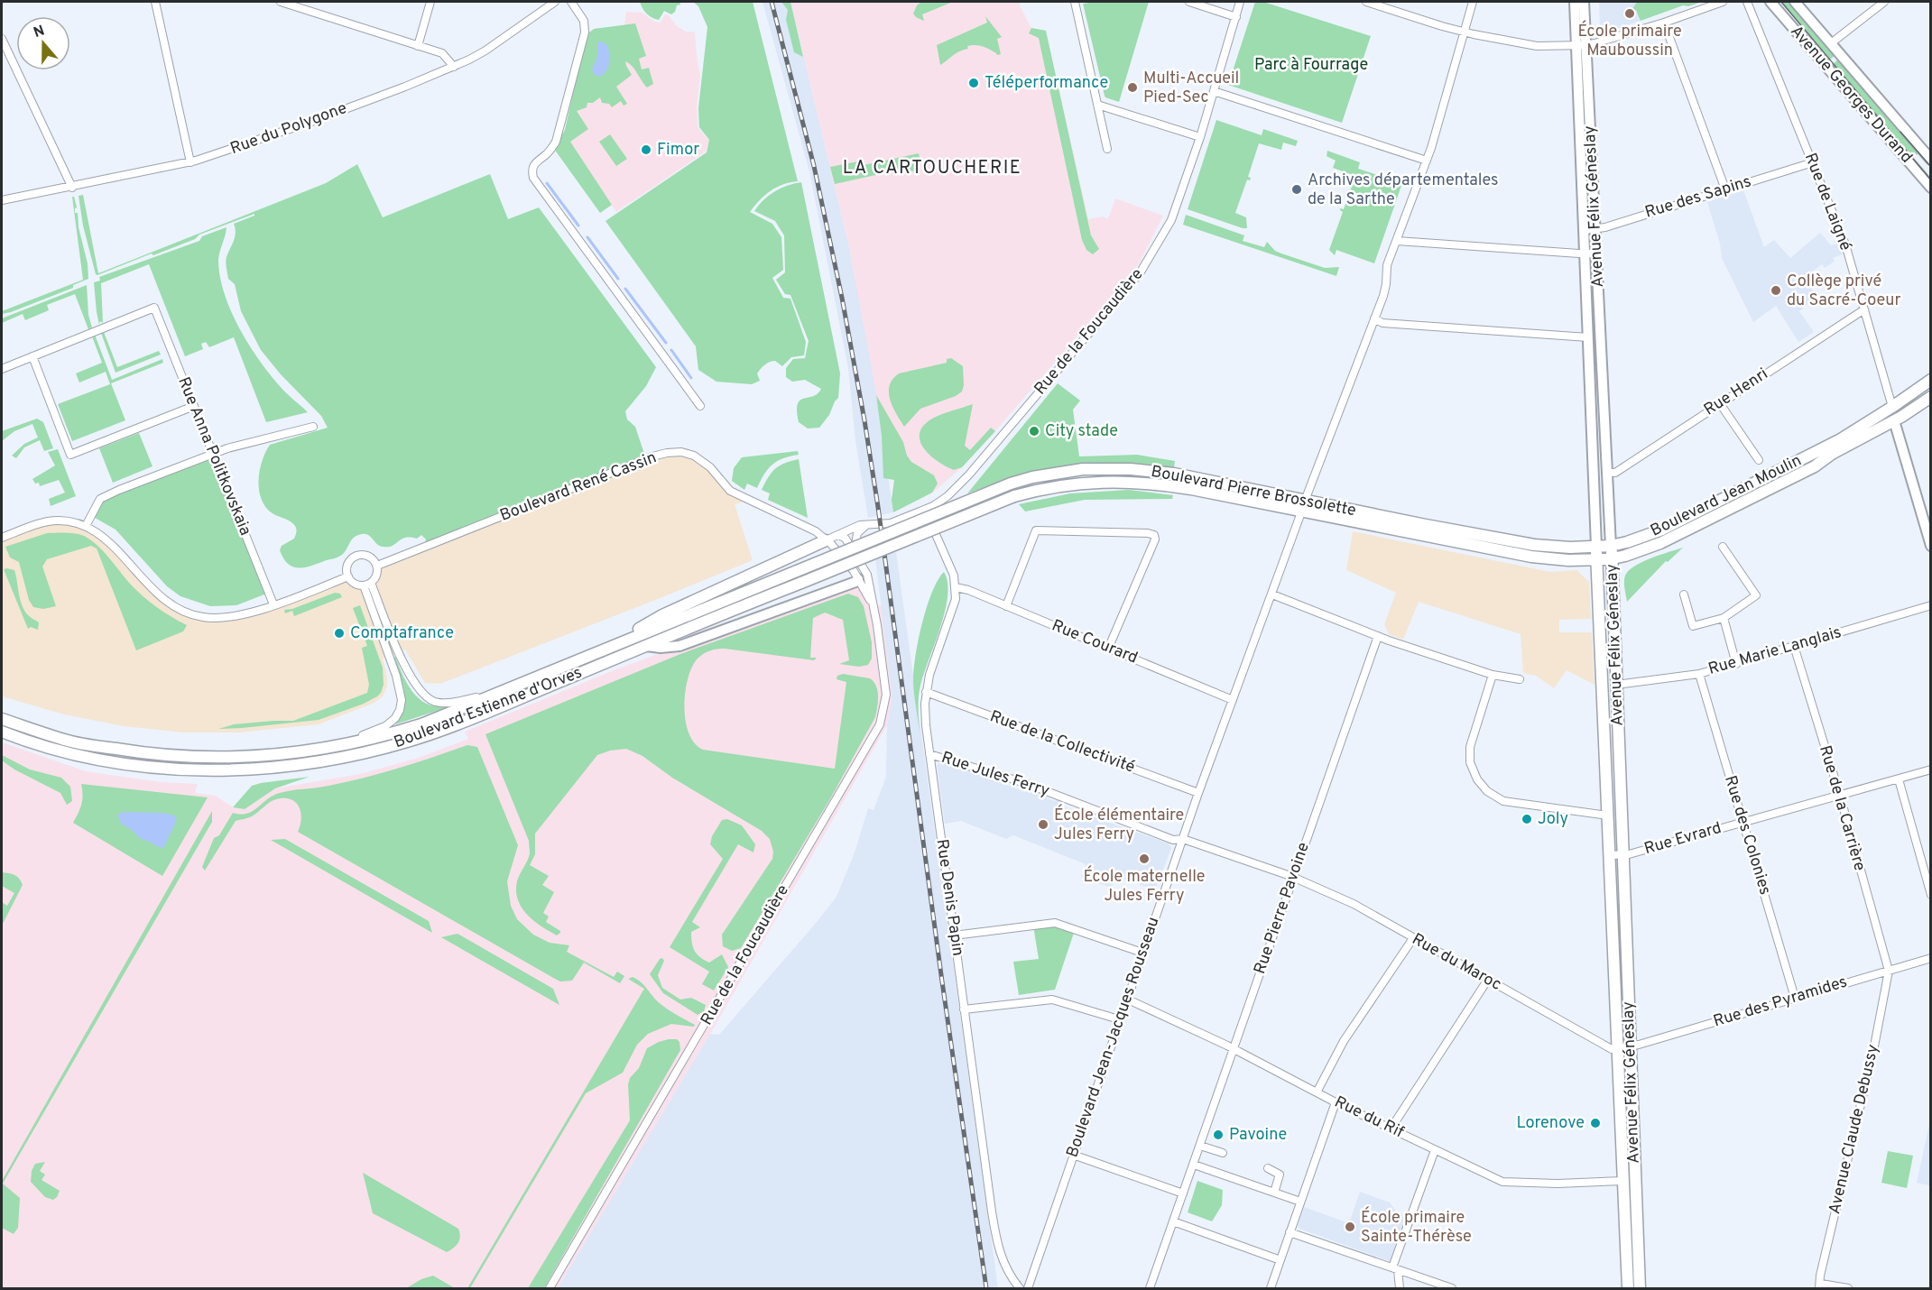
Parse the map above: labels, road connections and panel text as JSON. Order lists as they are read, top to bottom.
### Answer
{
  "streets": {
    "main road": [
      "Avenue Georges Durand",
      "Avenue Félix Géneslay",
      "Boulevard Pierre Brossolette",
      "Boulevard Jean Moulin",
      "Boulevard Estienne d'Orves"
    ],
    "street": [
      "Rue du Polygone",
      "Rue des Sapins",
      "Rue de Laigné",
      "Rue de la Foucaudière",
      "Rue Henri",
      "Rue Anna Politkovskaia",
      "Boulevard René Cassin",
      "Rue Courard",
      "Rue Marie Langlais",
      "Rue de la Collectivité",
      "Rue Jules Ferry",
      "Rue de la Carrière",
      "Rue des Colonies",
      "Rue Evrard",
      "Rue Denis Papin",
      "Rue Pierre Pavoine",
      "Rue du Maroc",
      "Rue des Pyramides",
      "Boulevard Jean-Jacques Rousseau",
      "Rue du Rif",
      "Avenue Claude Debussy"
    ]
  },
  "crossings": [
    ["Rue des Sapins", "Rue de Laigné"],
    ["Rue des Sapins", "Avenue Félix Géneslay"],
    ["Rue de Laigné", "Rue Henri"],
    ["Rue de Laigné", "Boulevard Jean Moulin"],
    ["Avenue Félix Géneslay", "Rue Henri"],
    ["Avenue Félix Géneslay", "Boulevard Pierre Brossolette"],
    ["Avenue Félix Géneslay", "Boulevard Jean Moulin"],
    ["Avenue Félix Géneslay", "Rue Marie Langlais"],
    ["Avenue Félix Géneslay", "Rue Evrard"],
    ["Avenue Félix Géneslay", "Rue du Maroc"],
    ["Avenue Félix Géneslay", "Rue des Pyramides"],
    ["Avenue Félix Géneslay", "Rue du Rif"],
    ["Rue de la Foucaudière", "Boulevard René Cassin"],
    ["Rue de la Foucaudière", "Rue Denis Papin"],
    ["Boulevard Pierre Brossolette", "Boulevard Jean Moulin"],
    ["Boulevard Pierre Brossolette", "Boulevard Estienne d'Orves"],
    ["Boulevard Pierre Brossolette", "Boulevard Jean-Jacques Rousseau"],
    ["Rue Courard", "Rue Denis Papin"],
    ["Rue Courard", "Boulevard Jean-Jacques Rousseau"],
    ["Rue Marie Langlais", "Rue de la Carrière"],
    ["Rue Marie Langlais", "Rue des Colonies"],
    ["Rue de la Collectivité", "Rue Denis Papin"],
    ["Rue de la Collectivité", "Boulevard Jean-Jacques Rousseau"],
    ["Rue Jules Ferry", "Rue Denis Papin"],
    ["Rue Jules Ferry", "Rue Pierre Pavoine"],
    ["Rue Jules Ferry", "Rue du Maroc"],
    ["Rue Jules Ferry", "Boulevard Jean-Jacques Rousseau"],
    ["Rue de la Carrière", "Rue Evrard"],
    ["Rue de la Carrière", "Rue des Pyramides"],
    ["Rue de la Carrière", "Avenue Claude Debussy"],
    ["Rue des Colonies", "Rue Evrard"],
    ["Rue des Colonies", "Rue des Pyramides"],
    ["Rue Pierre Pavoine", "Rue du Maroc"],
    ["Rue Pierre Pavoine", "Rue du Rif"],
    ["Rue du Maroc", "Rue des Pyramides"],
    ["Rue des Pyramides", "Avenue Claude Debussy"],
    ["Boulevard Jean-Jacques Rousseau", "Rue du Rif"]
  ],
  "districts": ["LA CARTOUCHERIE"],
  "parks": ["Parc à Fourrage"],
  "places": [
    "École primaire Mauboussin",
    "Téléperformance",
    "Multi-Accueil Pied-Sec",
    "Fimor",
    "Archives départementales de la Sarthe",
    "Collège privé du Sacré-Coeur",
    "City stade",
    "Comptafrance",
    "Joly",
    "École élémentaire Jules Ferry",
    "École maternelle Jules Ferry",
    "Lorenove",
    "Pavoine",
    "École primaire Sainte-Thérèse"
  ],
  "north": "top"
}
